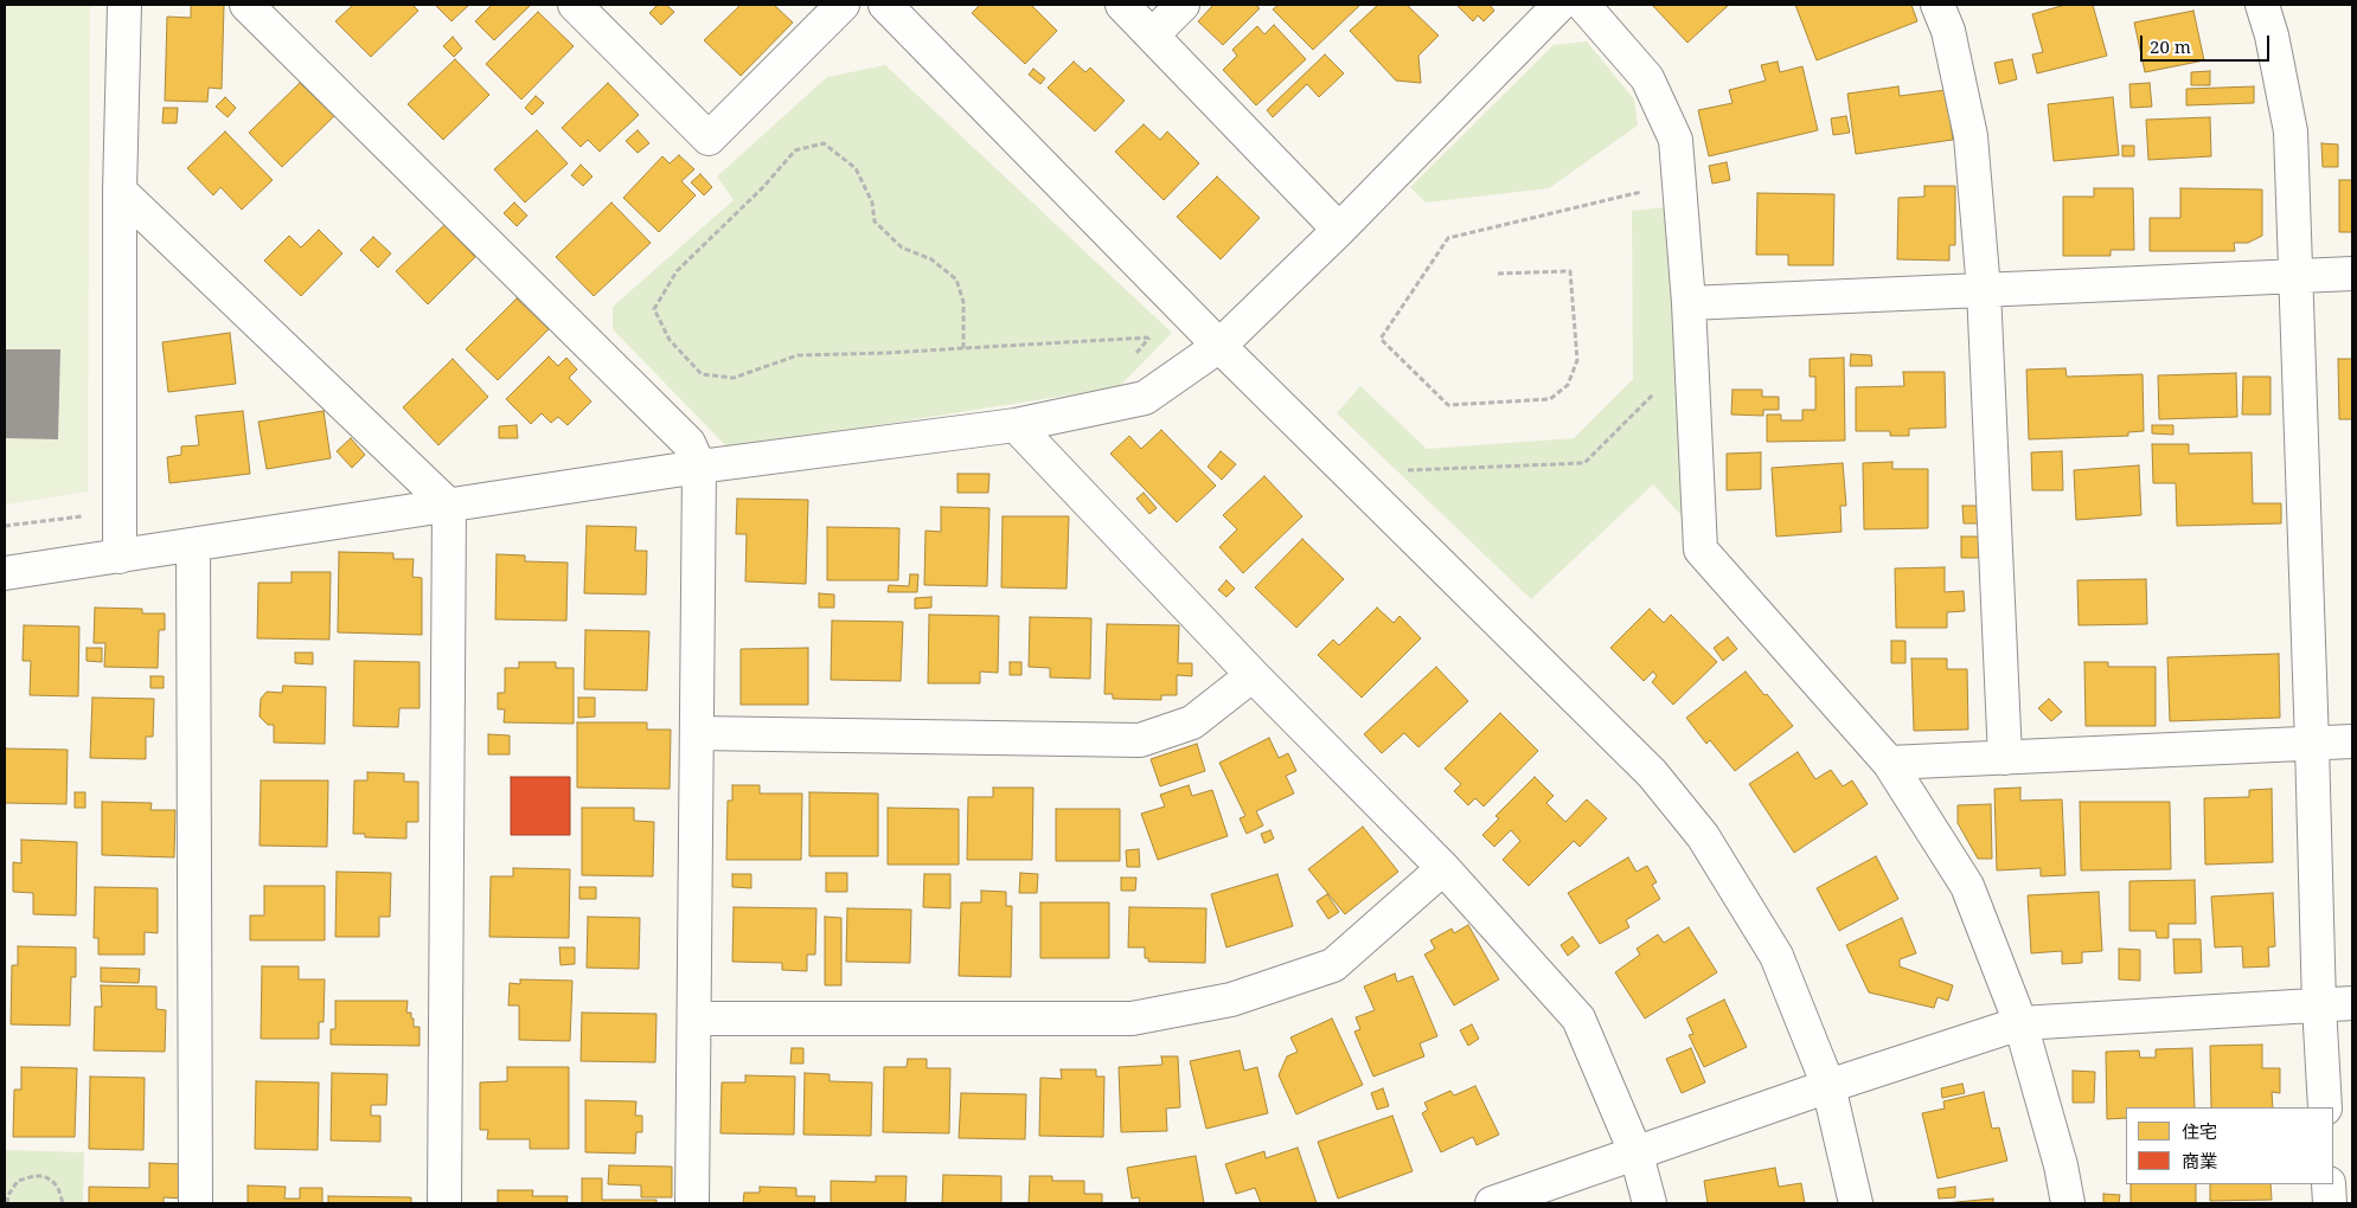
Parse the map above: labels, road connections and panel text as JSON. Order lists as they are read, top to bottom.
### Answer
{
  "legend": ["住宅", "商業"],
  "scale_bar": "20 m"
}
